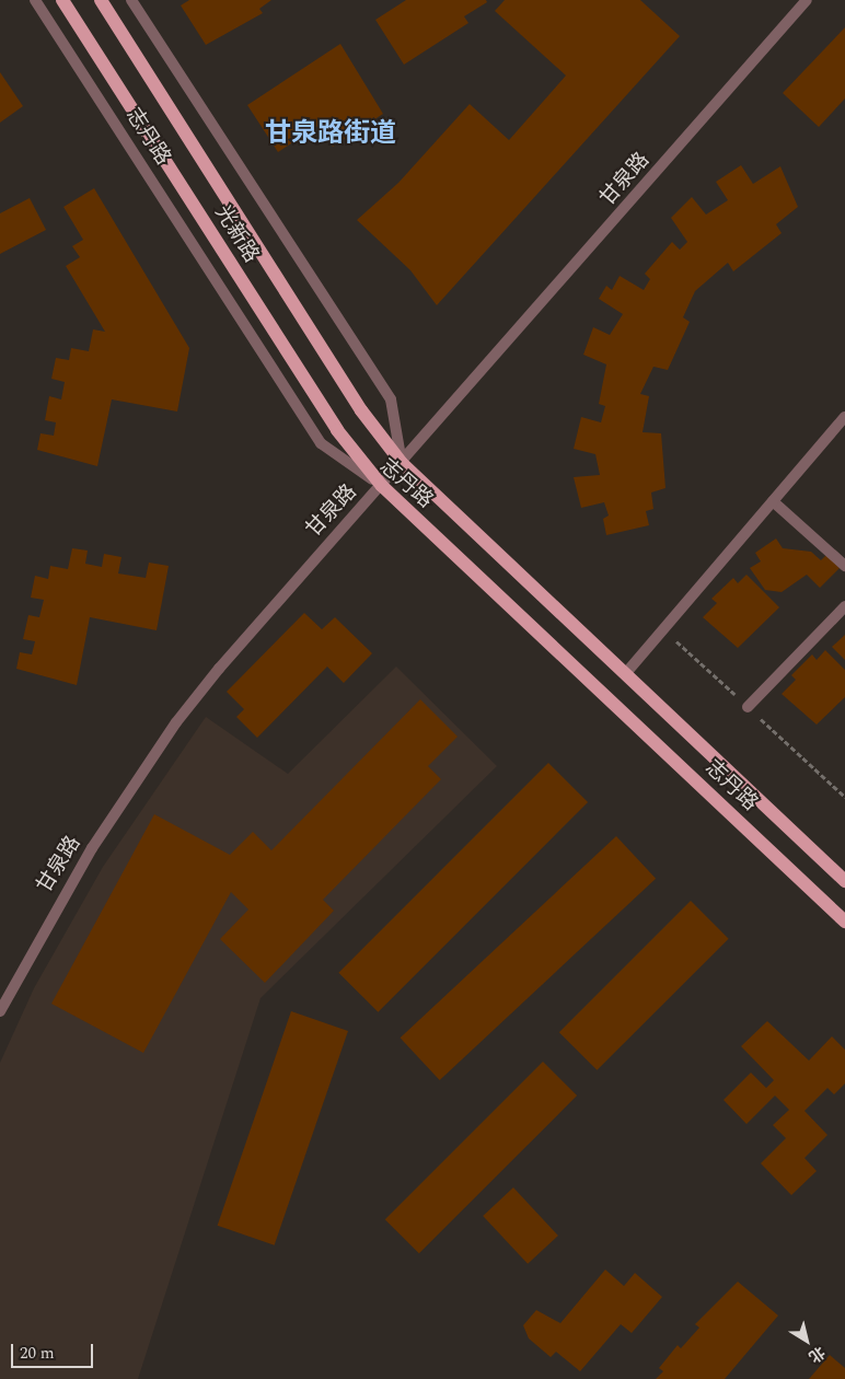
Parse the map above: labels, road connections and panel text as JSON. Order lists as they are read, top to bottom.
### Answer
{
  "streets": {
    "main road": ["志丹路", "光新路"],
    "street": ["甘泉路"]
  },
  "crossings": [
    ["志丹路", "甘泉路"],
    ["志丹路", "光新路"],
    ["甘泉路", "光新路"]
  ],
  "districts": ["甘泉路街道"],
  "scale_bar": "20 m",
  "north": "bottom right"
}
